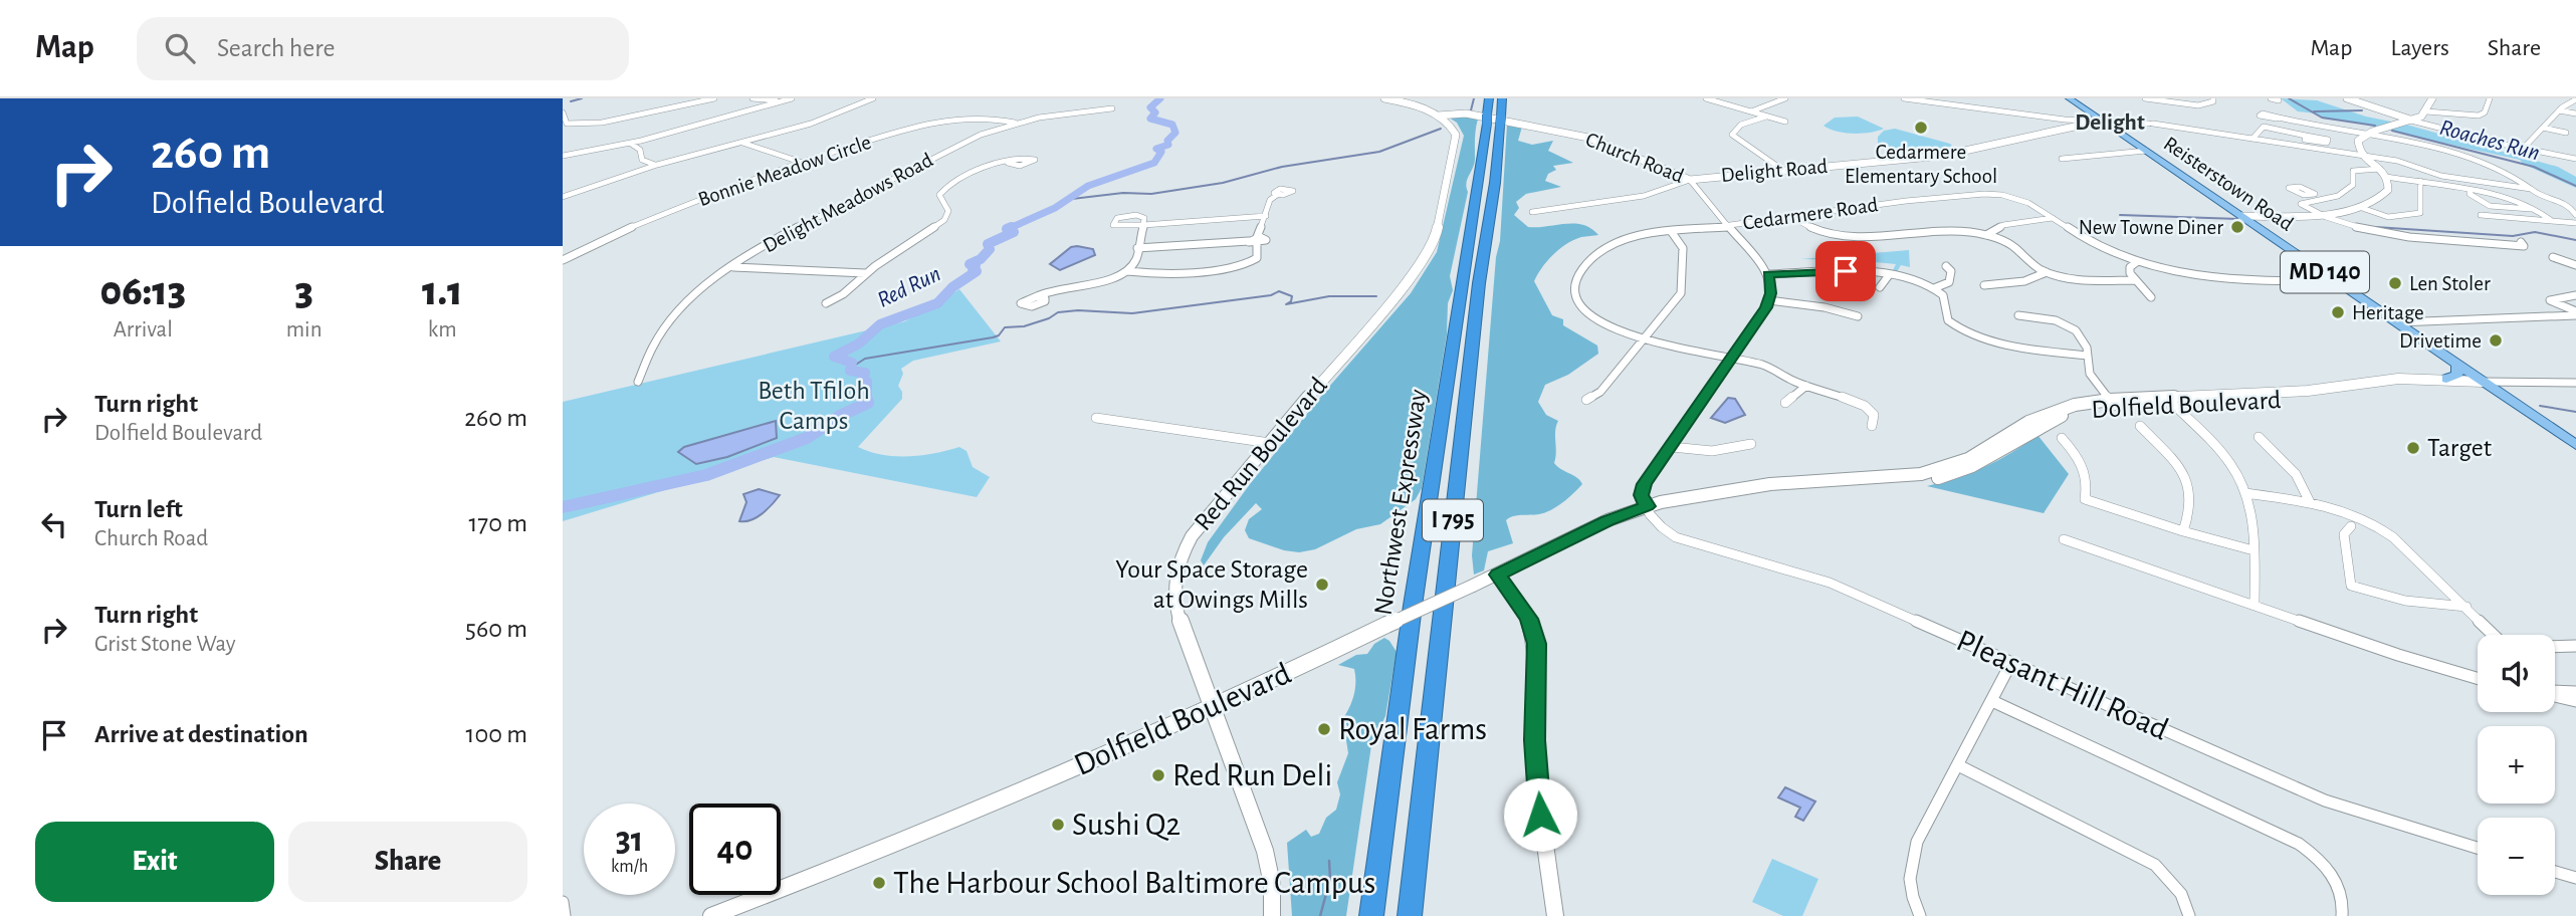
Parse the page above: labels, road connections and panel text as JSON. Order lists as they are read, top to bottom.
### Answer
{
  "streets": {
    "highway": ["Northwest Expressway", "I 795"],
    "main road": [
      "Church Road",
      "Delight Road",
      "Reisterstown Road",
      "MD 140",
      "Dolfield Boulevard",
      "Red Run Boulevard"
    ],
    "street": [
      "Bonnie Meadow Circle",
      "Delight Meadows Road",
      "Cedarmere Road",
      "Pleasant Hill Road"
    ]
  },
  "crossings": [
    ["Church Road", "Delight Road"],
    ["Church Road", "Cedarmere Road"],
    ["Church Road", "Red Run Boulevard"],
    ["Bonnie Meadow Circle", "Delight Meadows Road"],
    ["Delight Road", "Reisterstown Road"],
    ["Reisterstown Road", "Cedarmere Road"],
    ["Reisterstown Road", "Dolfield Boulevard"],
    ["Dolfield Boulevard", "Red Run Boulevard"],
    ["Dolfield Boulevard", "Pleasant Hill Road"]
  ],
  "districts": ["Delight"],
  "water": ["Roaches Run", "Red Run"],
  "parks": ["Beth Tfiloh Camps"],
  "places": [
    "Cedarmere Elementary School",
    "New Towne Diner",
    "Len Stoler",
    "Heritage",
    "Drivetime",
    "Target",
    "Your Space Storage at Owings Mills",
    "Royal Farms",
    "Red Run Deli",
    "Sushi Q2",
    "The Harbour School Baltimore Campus"
  ],
  "page": {
    "header": "Map",
    "search": "Search here",
    "nav": ["Map", "Layers", "Share"],
    "turn": ["260 m", "Dolfield Boulevard"],
    "eta": [
      "06:13",
      "Arrival",
      "3",
      "min",
      "1.1",
      "km"
    ],
    "list": [
      {
        "name": "Turn right",
        "note": "Dolfield Boulevard",
        "value": "260 m"
      },
      {
        "name": "Turn left",
        "note": "Church Road",
        "value": "170 m"
      },
      {
        "name": "Turn right",
        "note": "Grist Stone Way",
        "value": "560 m"
      },
      {
        "name": "Arrive at destination",
        "value": "100 m"
      }
    ],
    "map_buttons": ["+", "−"],
    "speed": "31 km/h",
    "limit": "40",
    "buttons": ["Exit", "Share"]
  }
}
